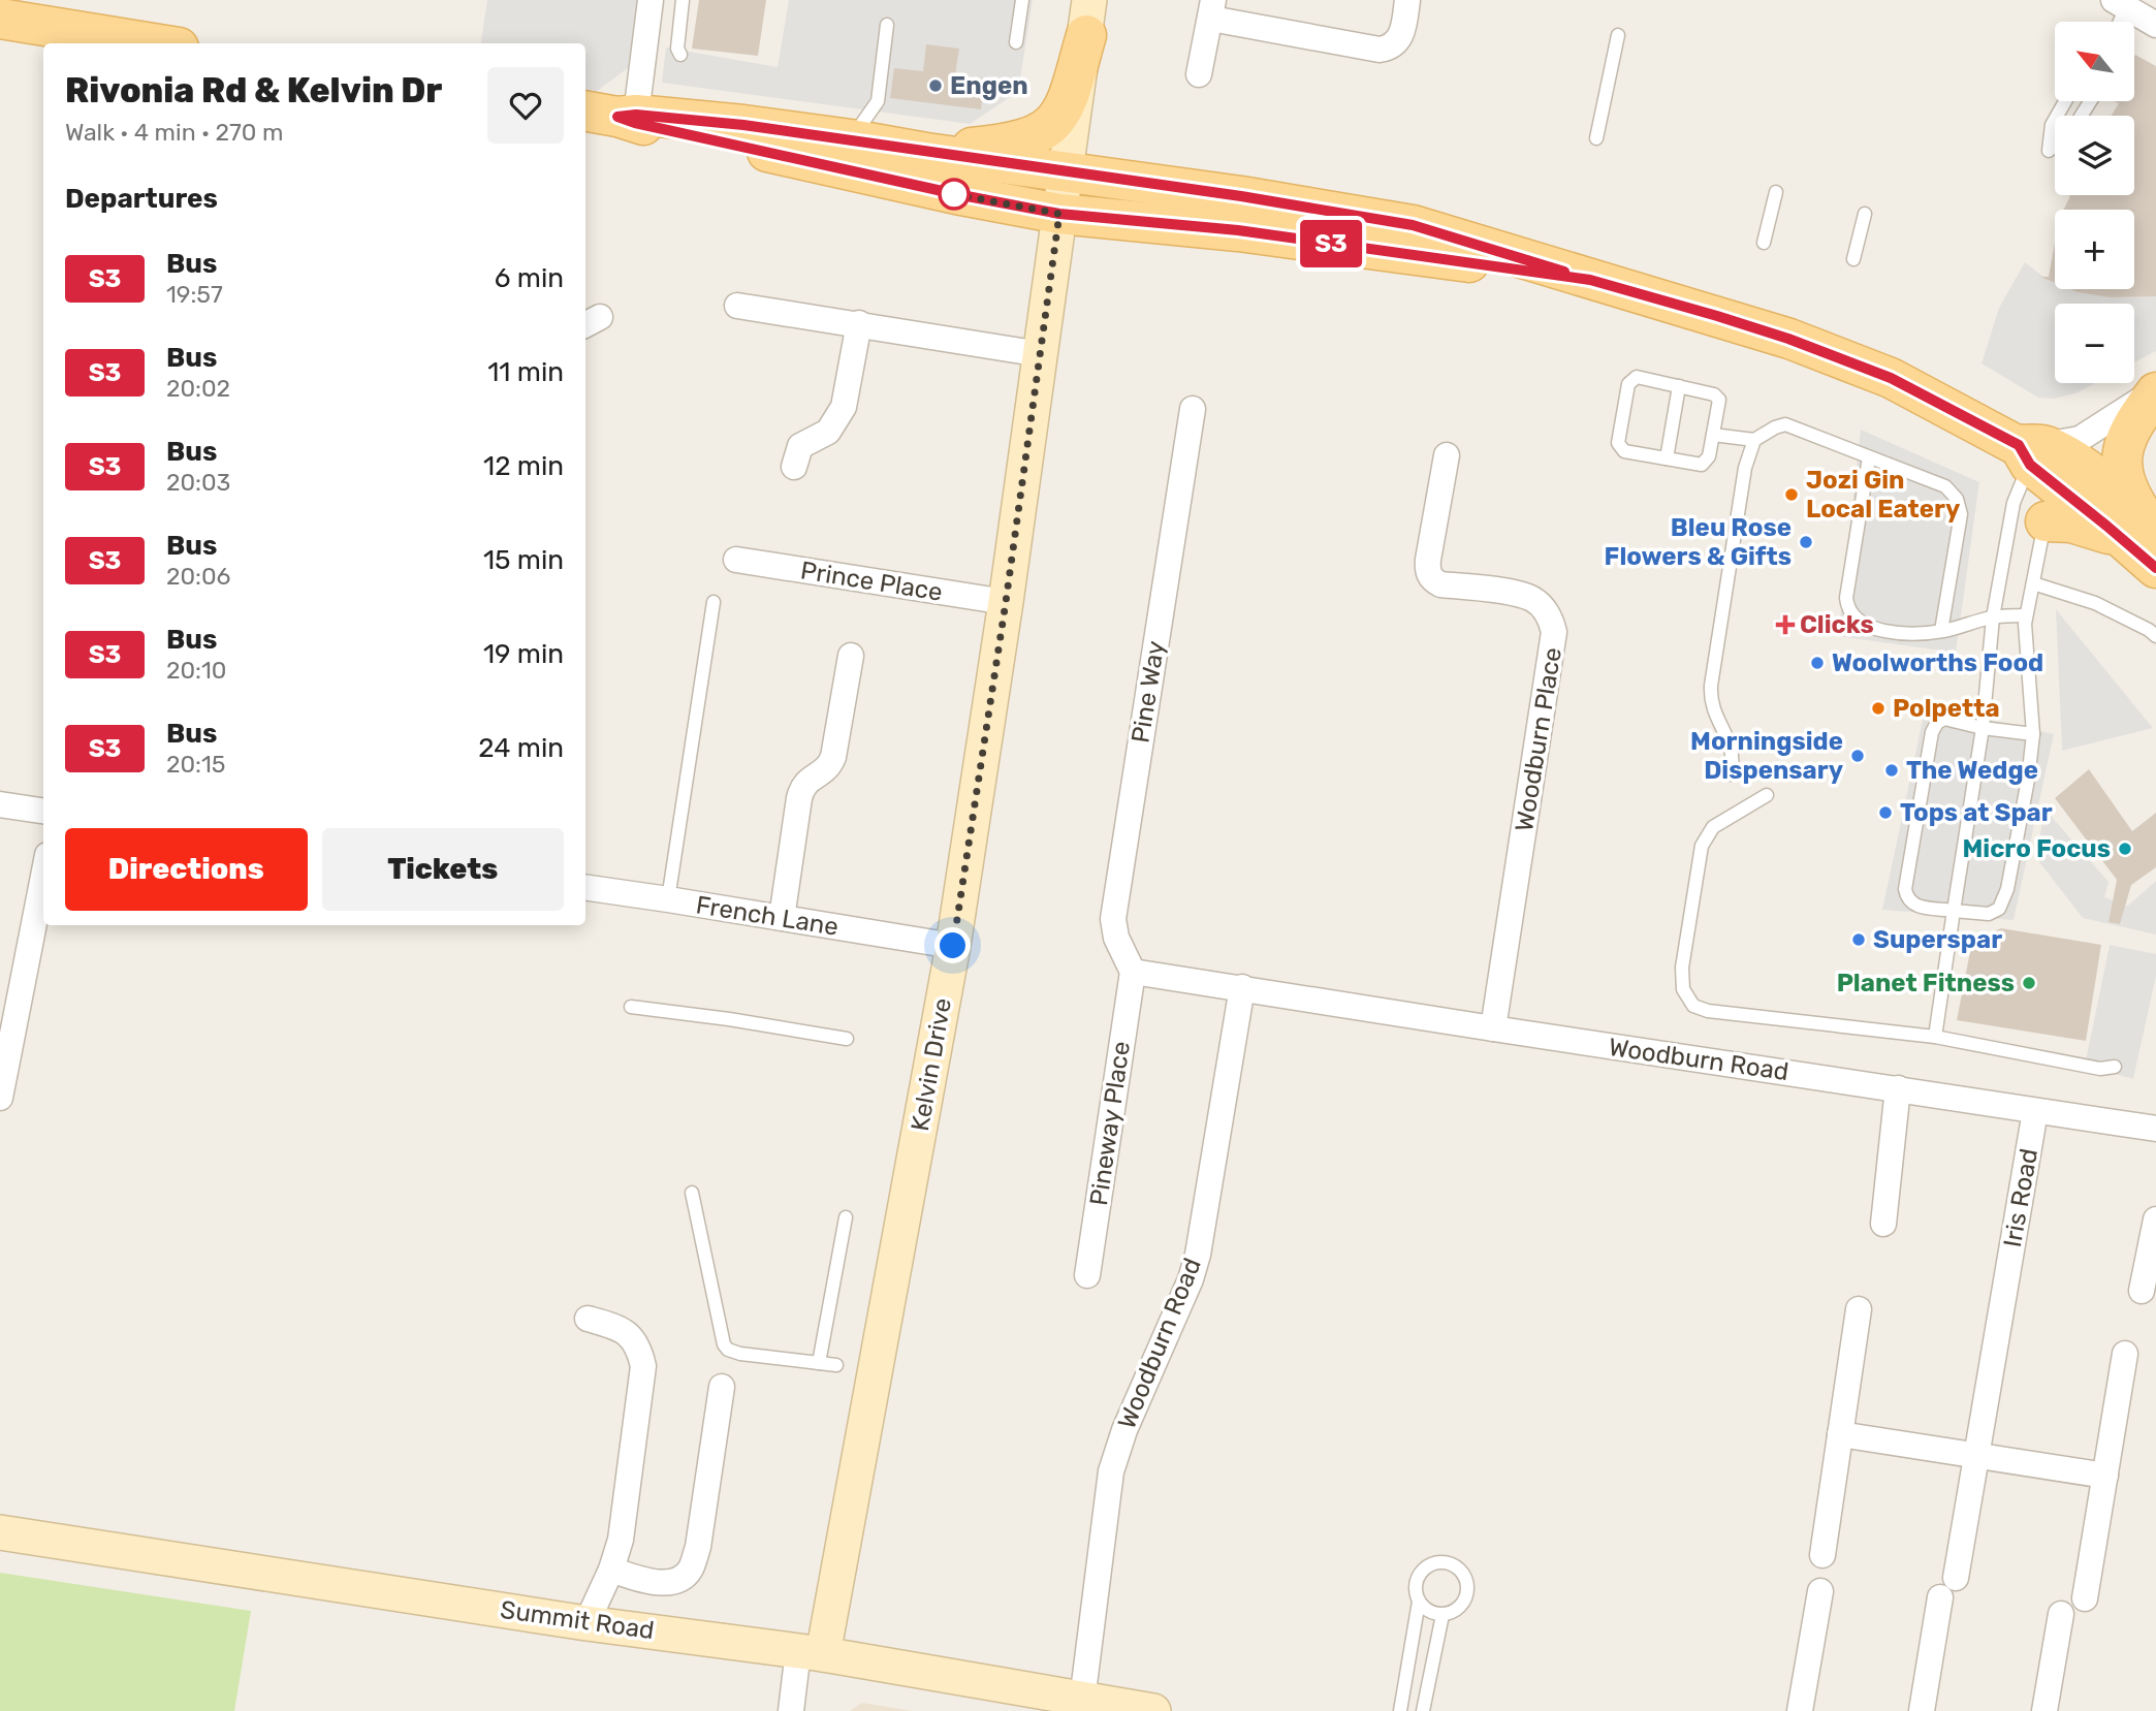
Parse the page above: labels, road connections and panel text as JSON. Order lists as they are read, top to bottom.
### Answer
{
  "streets": {
    "main road": ["Kelvin Drive", "Summit Road"],
    "street": [
      "Prince Place",
      "Pine Way",
      "Woodburn Place",
      "French Lane",
      "Woodburn Road",
      "Pineway Place",
      "Iris Road"
    ]
  },
  "crossings": [
    ["Prince Place", "Kelvin Drive"],
    ["Pine Way", "Woodburn Road"],
    ["Pine Way", "Pineway Place"],
    ["Woodburn Place", "Woodburn Road"],
    ["French Lane", "Kelvin Drive"],
    ["Woodburn Road", "Pineway Place"],
    ["Woodburn Road", "Iris Road"],
    ["Woodburn Road", "Summit Road"],
    ["Kelvin Drive", "Summit Road"]
  ],
  "places": {
    "other": [
      "Engen",
      "Jozi Gin Local Eatery",
      "Bleu Rose Flowers & Gifts",
      "Woolworths Food",
      "Polpetta",
      "Morningside Dispensary",
      "The Wedge",
      "Tops at Spar",
      "Micro Focus",
      "Superspar",
      "Planet Fitness"
    ],
    "health": ["Clicks"]
  },
  "lines": ["bus line S3"],
  "north": "top left",
  "page": {
    "on_map": "S3",
    "map_buttons": ["+", "−"],
    "heading": [
      ["Rivonia Rd & Kelvin Dr", "Walk · 4 min · 270 m"],
      "Departures"
    ],
    "list": [
      {
        "mark": "S3",
        "name": "Bus",
        "note": "19:57",
        "value": "6 min"
      },
      {
        "mark": "S3",
        "name": "Bus",
        "note": "20:02",
        "value": "11 min"
      },
      {
        "mark": "S3",
        "name": "Bus",
        "note": "20:03",
        "value": "12 min"
      },
      {
        "mark": "S3",
        "name": "Bus",
        "note": "20:06",
        "value": "15 min"
      },
      {
        "mark": "S3",
        "name": "Bus",
        "note": "20:10",
        "value": "19 min"
      },
      {
        "mark": "S3",
        "name": "Bus",
        "note": "20:15",
        "value": "24 min"
      }
    ],
    "buttons": ["Directions", "Tickets"]
  }
}
